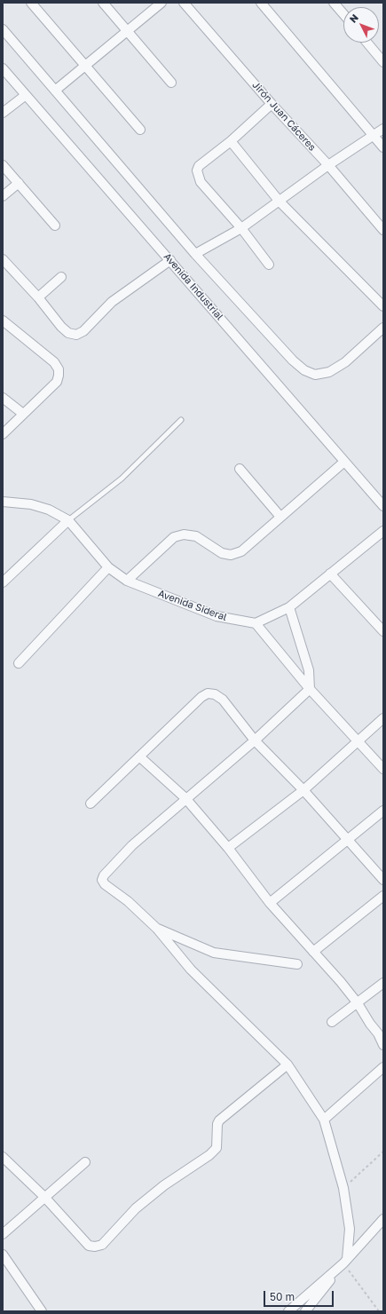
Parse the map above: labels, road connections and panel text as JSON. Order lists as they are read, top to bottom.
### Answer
{
  "streets": {
    "street": ["Jirón Juan Cáceres", "Avenida Industrial", "Avenida Sideral"]
  },
  "scale_bar": "50 m",
  "north": "top left"
}
